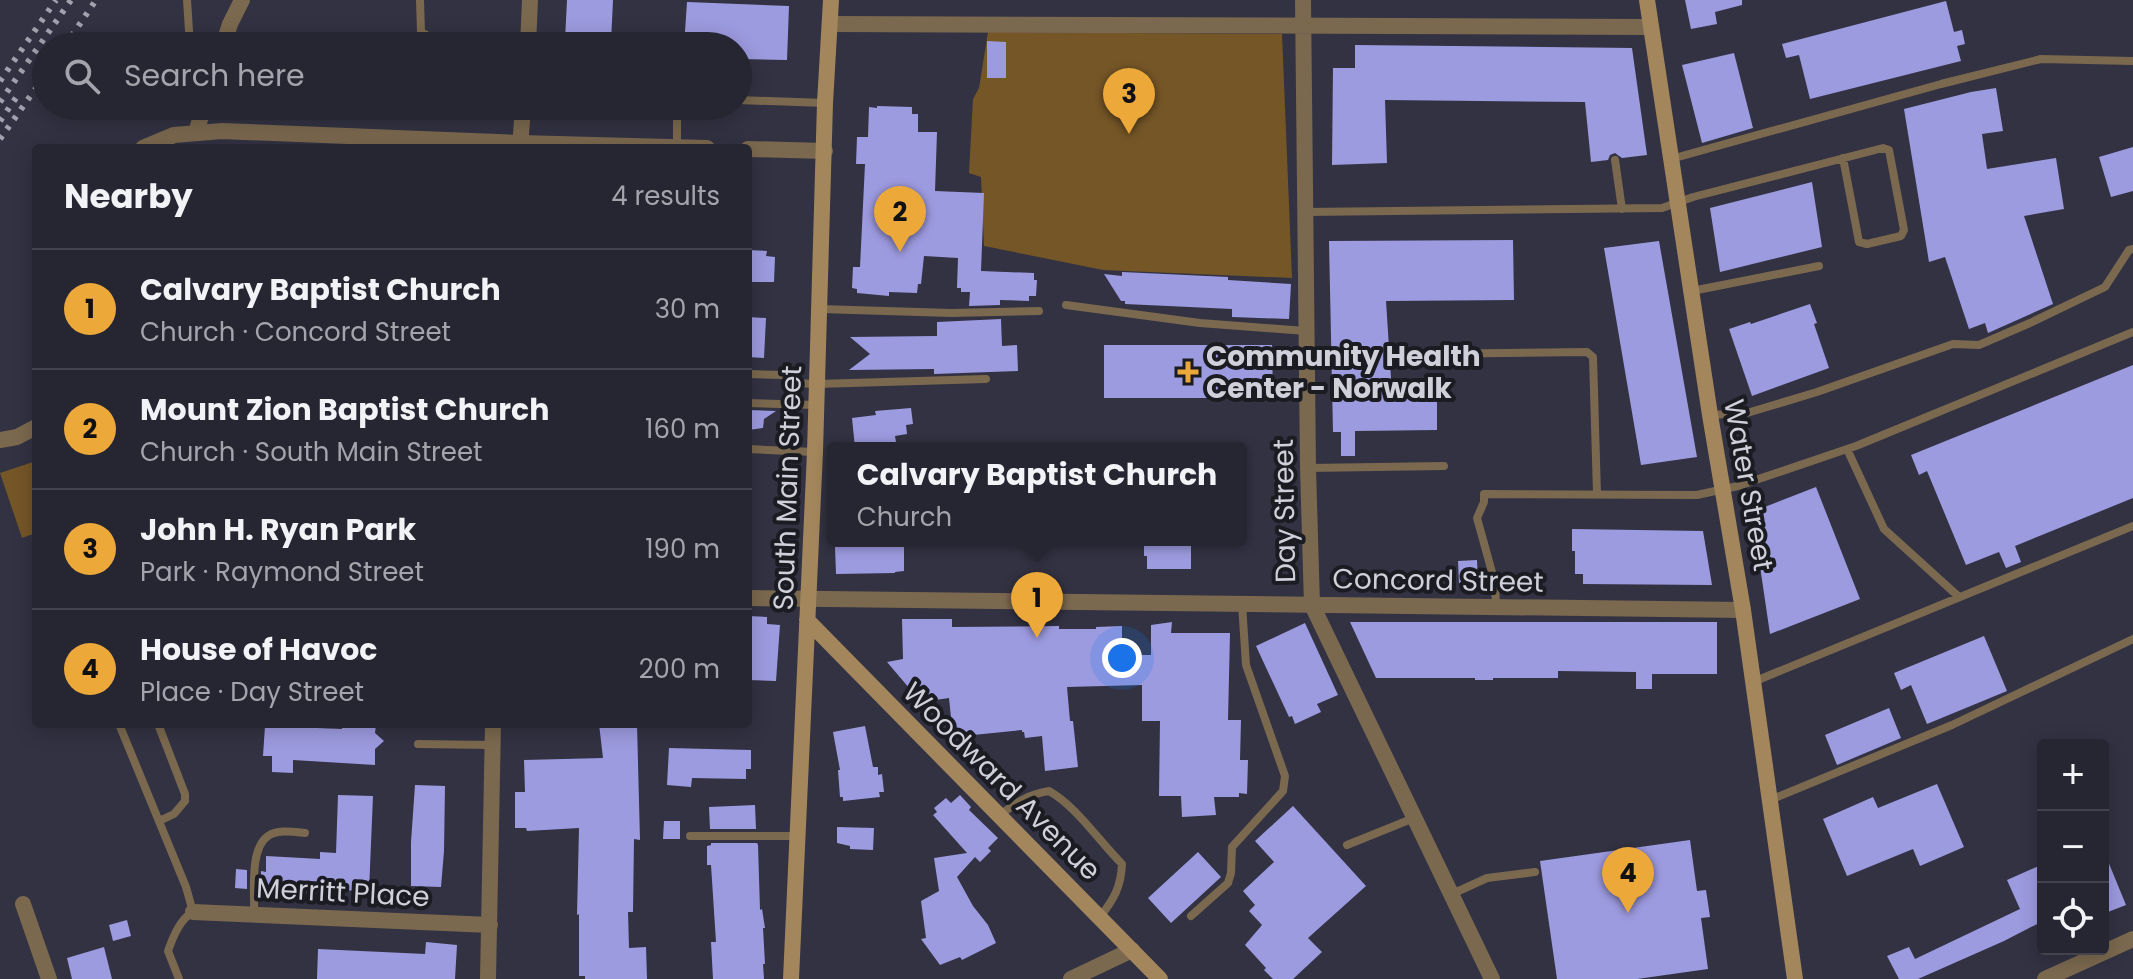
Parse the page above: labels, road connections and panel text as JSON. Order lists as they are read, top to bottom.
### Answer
{
  "streets": {
    "main road": ["Water Street", "South Main Street", "Woodward Avenue"],
    "street": ["Day Street", "Concord Street", "Merritt Place"]
  },
  "crossings": [
    ["Water Street", "Concord Street"],
    ["South Main Street", "Concord Street"],
    ["South Main Street", "Woodward Avenue"],
    ["Day Street", "Concord Street"]
  ],
  "places": {
    "health": ["Community Health Center - Norwalk"]
  },
  "page": {
    "search": "Search here",
    "pins": [
      "3",
      "2",
      "1",
      "4"
    ],
    "heading": ["Nearby", "4 results"],
    "list": [
      {
        "mark": "1",
        "name": "Calvary Baptist Church",
        "note": "Church · Concord Street",
        "value": "30 m"
      },
      {
        "mark": "2",
        "name": "Mount Zion Baptist Church",
        "note": "Church · South Main Street",
        "value": "160 m"
      },
      {
        "mark": "3",
        "name": "John H. Ryan Park",
        "note": "Park · Raymond Street",
        "value": "190 m"
      },
      {
        "mark": "4",
        "name": "House of Havoc",
        "note": "Place · Day Street",
        "value": "200 m"
      }
    ],
    "popup": ["Calvary Baptist Church", "Church"],
    "map_buttons": ["+", "−"]
  }
}
